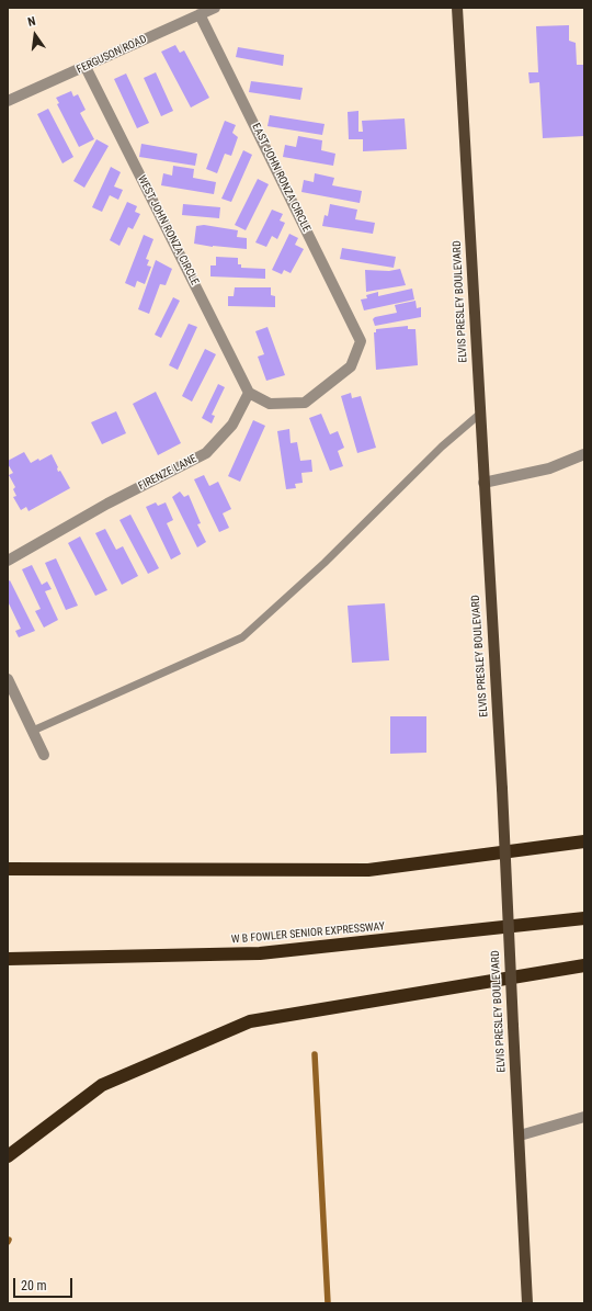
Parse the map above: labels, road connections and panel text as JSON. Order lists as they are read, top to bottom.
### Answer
{
  "streets": {
    "highway": ["W B FOWLER SENIOR EXPRESSWAY"],
    "main road": ["ELVIS PRESLEY BOULEVARD"],
    "street": [
      "FERGUSON ROAD",
      "EAST JOHN RONZA CIRCLE",
      "WEST JOHN RONZA CIRCLE",
      "FIRENZE LANE"
    ]
  },
  "crossings": [
    ["FERGUSON ROAD", "EAST JOHN RONZA CIRCLE"],
    ["FERGUSON ROAD", "WEST JOHN RONZA CIRCLE"],
    ["EAST JOHN RONZA CIRCLE", "WEST JOHN RONZA CIRCLE"],
    ["EAST JOHN RONZA CIRCLE", "FIRENZE LANE"],
    ["WEST JOHN RONZA CIRCLE", "FIRENZE LANE"]
  ],
  "scale_bar": "20 m",
  "north": "top"
}
